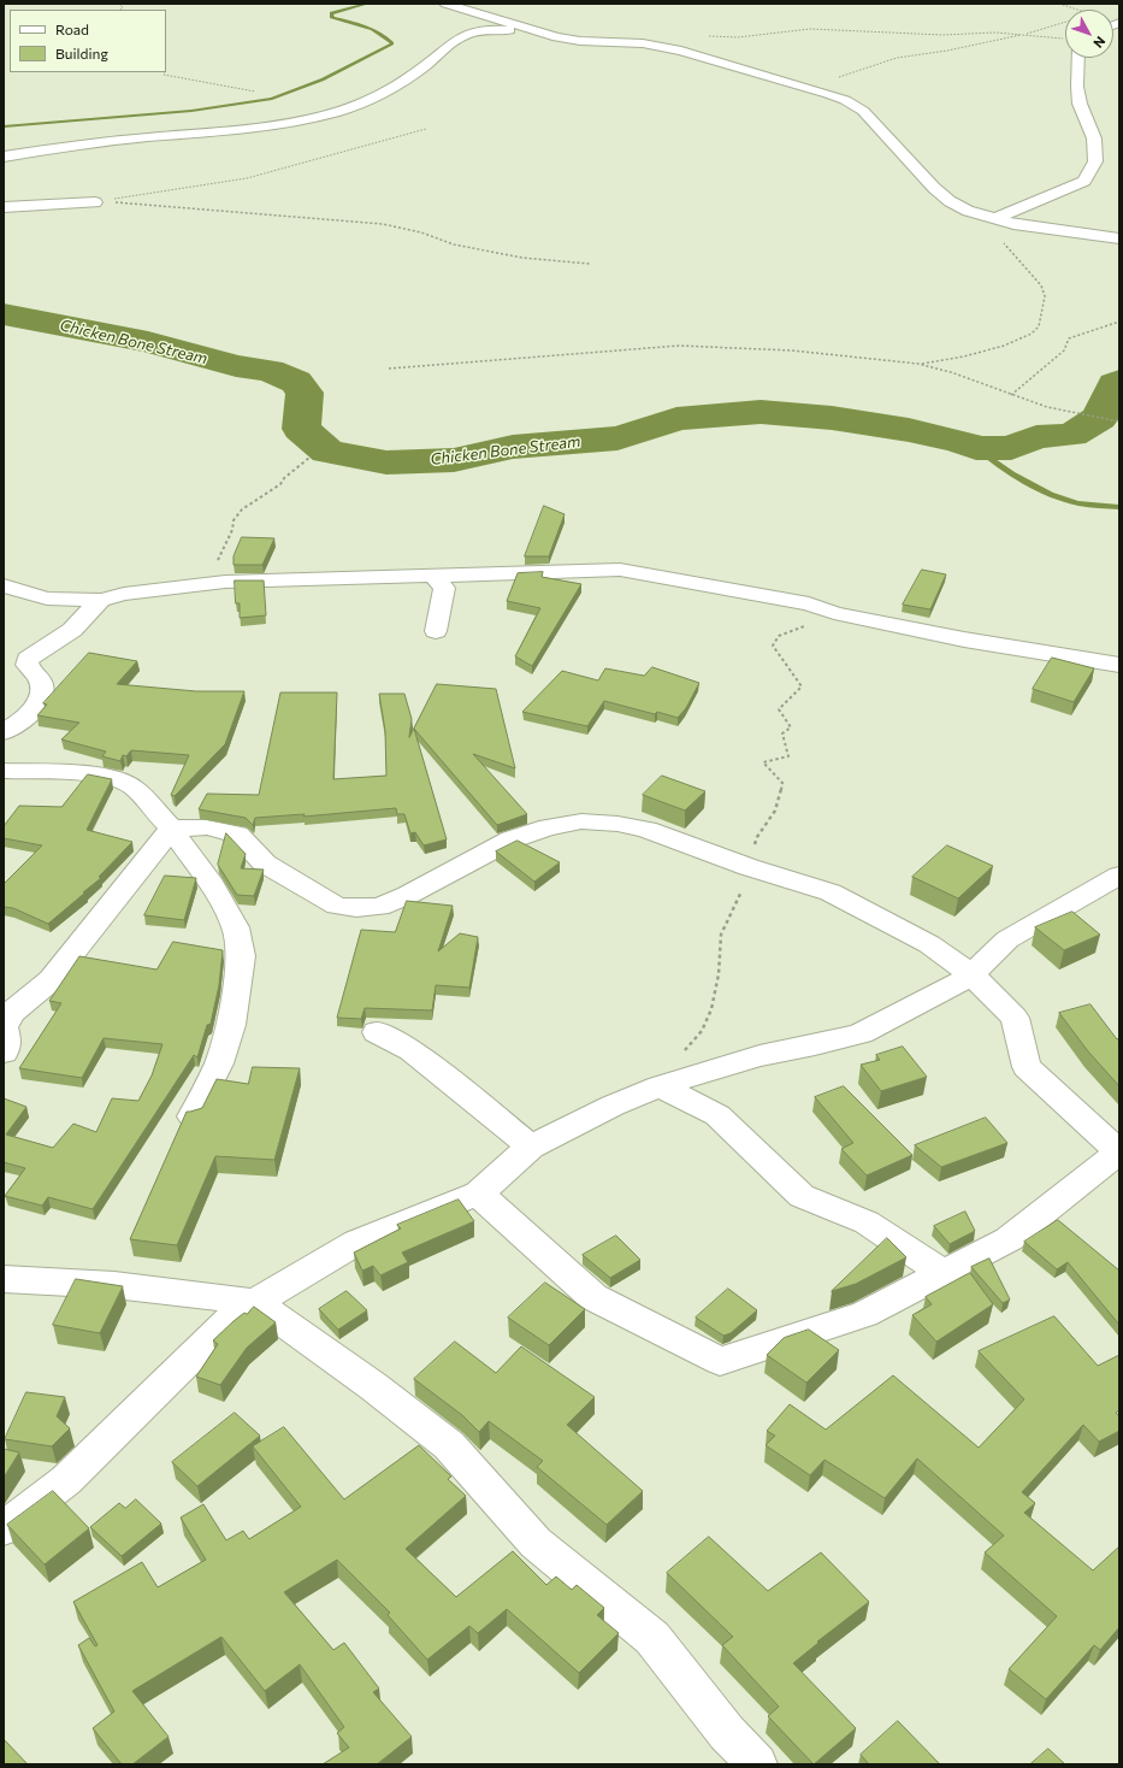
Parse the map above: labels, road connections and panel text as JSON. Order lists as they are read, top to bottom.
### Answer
{
  "water": ["Chicken Bone Stream"],
  "legend": ["Road", "Building"],
  "north": "bottom right"
}
